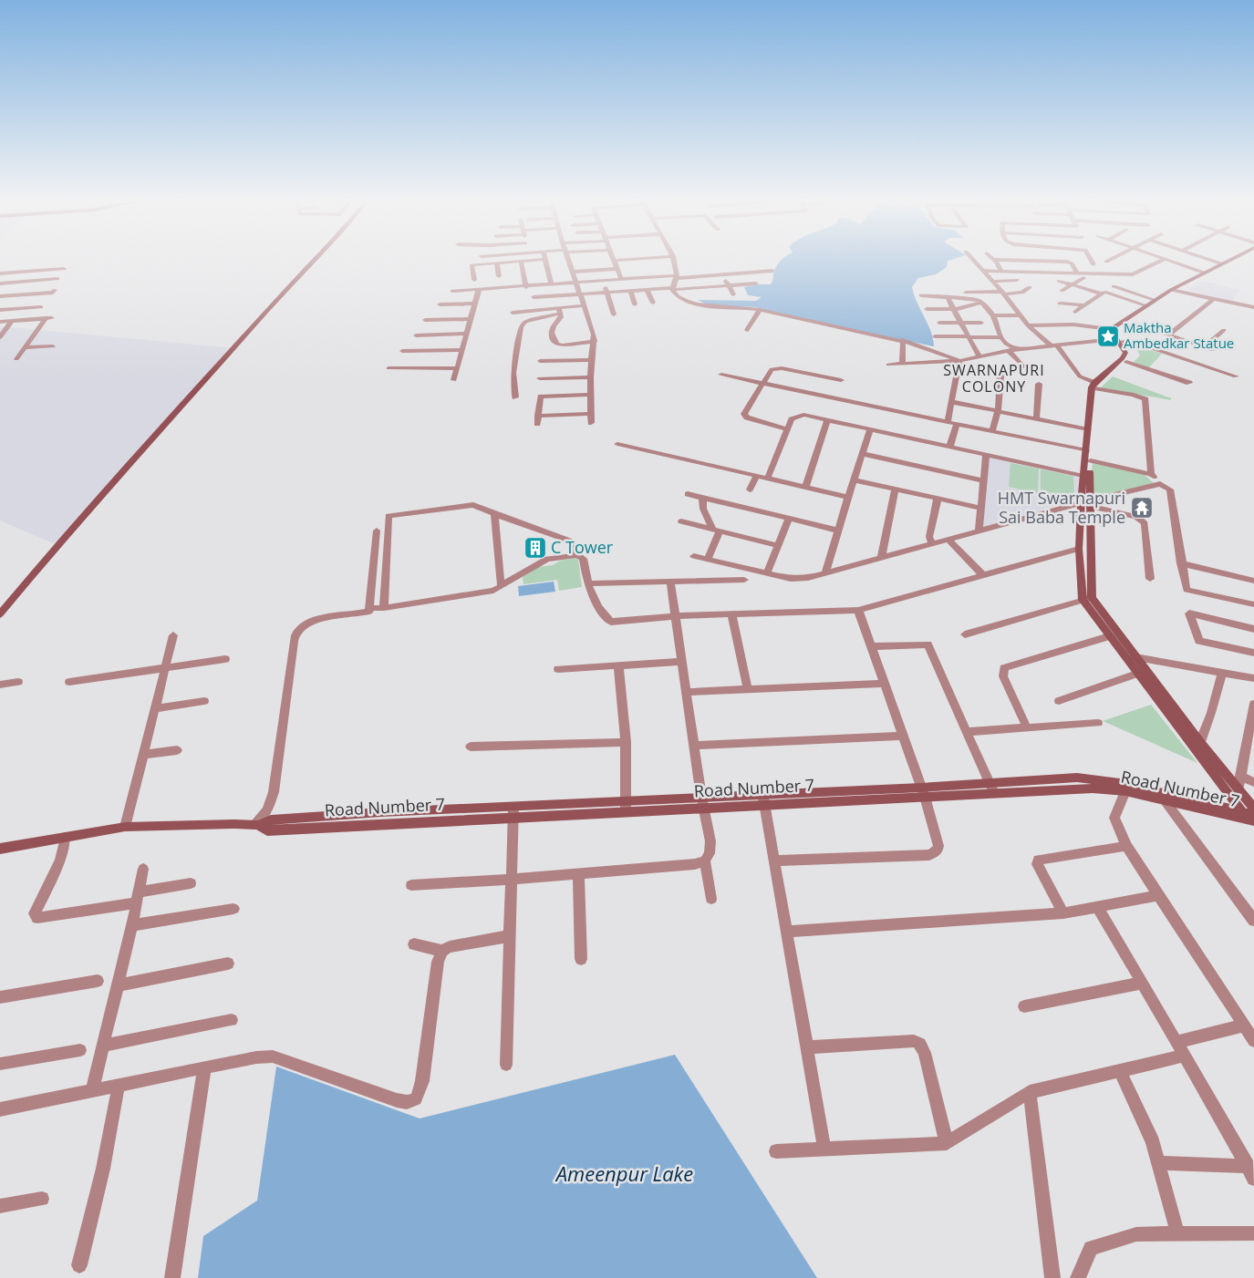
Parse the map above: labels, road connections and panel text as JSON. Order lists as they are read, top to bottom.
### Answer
{
  "streets": {
    "street": ["Road Number 7"]
  },
  "districts": ["SWARNAPURI COLONY"],
  "water": ["Ameenpur Lake"],
  "places": {
    "place": ["Maktha Ambedkar Statue"],
    "temple": ["HMT Swarnapuri Sai Baba Temple"],
    "building": ["C Tower"]
  }
}
